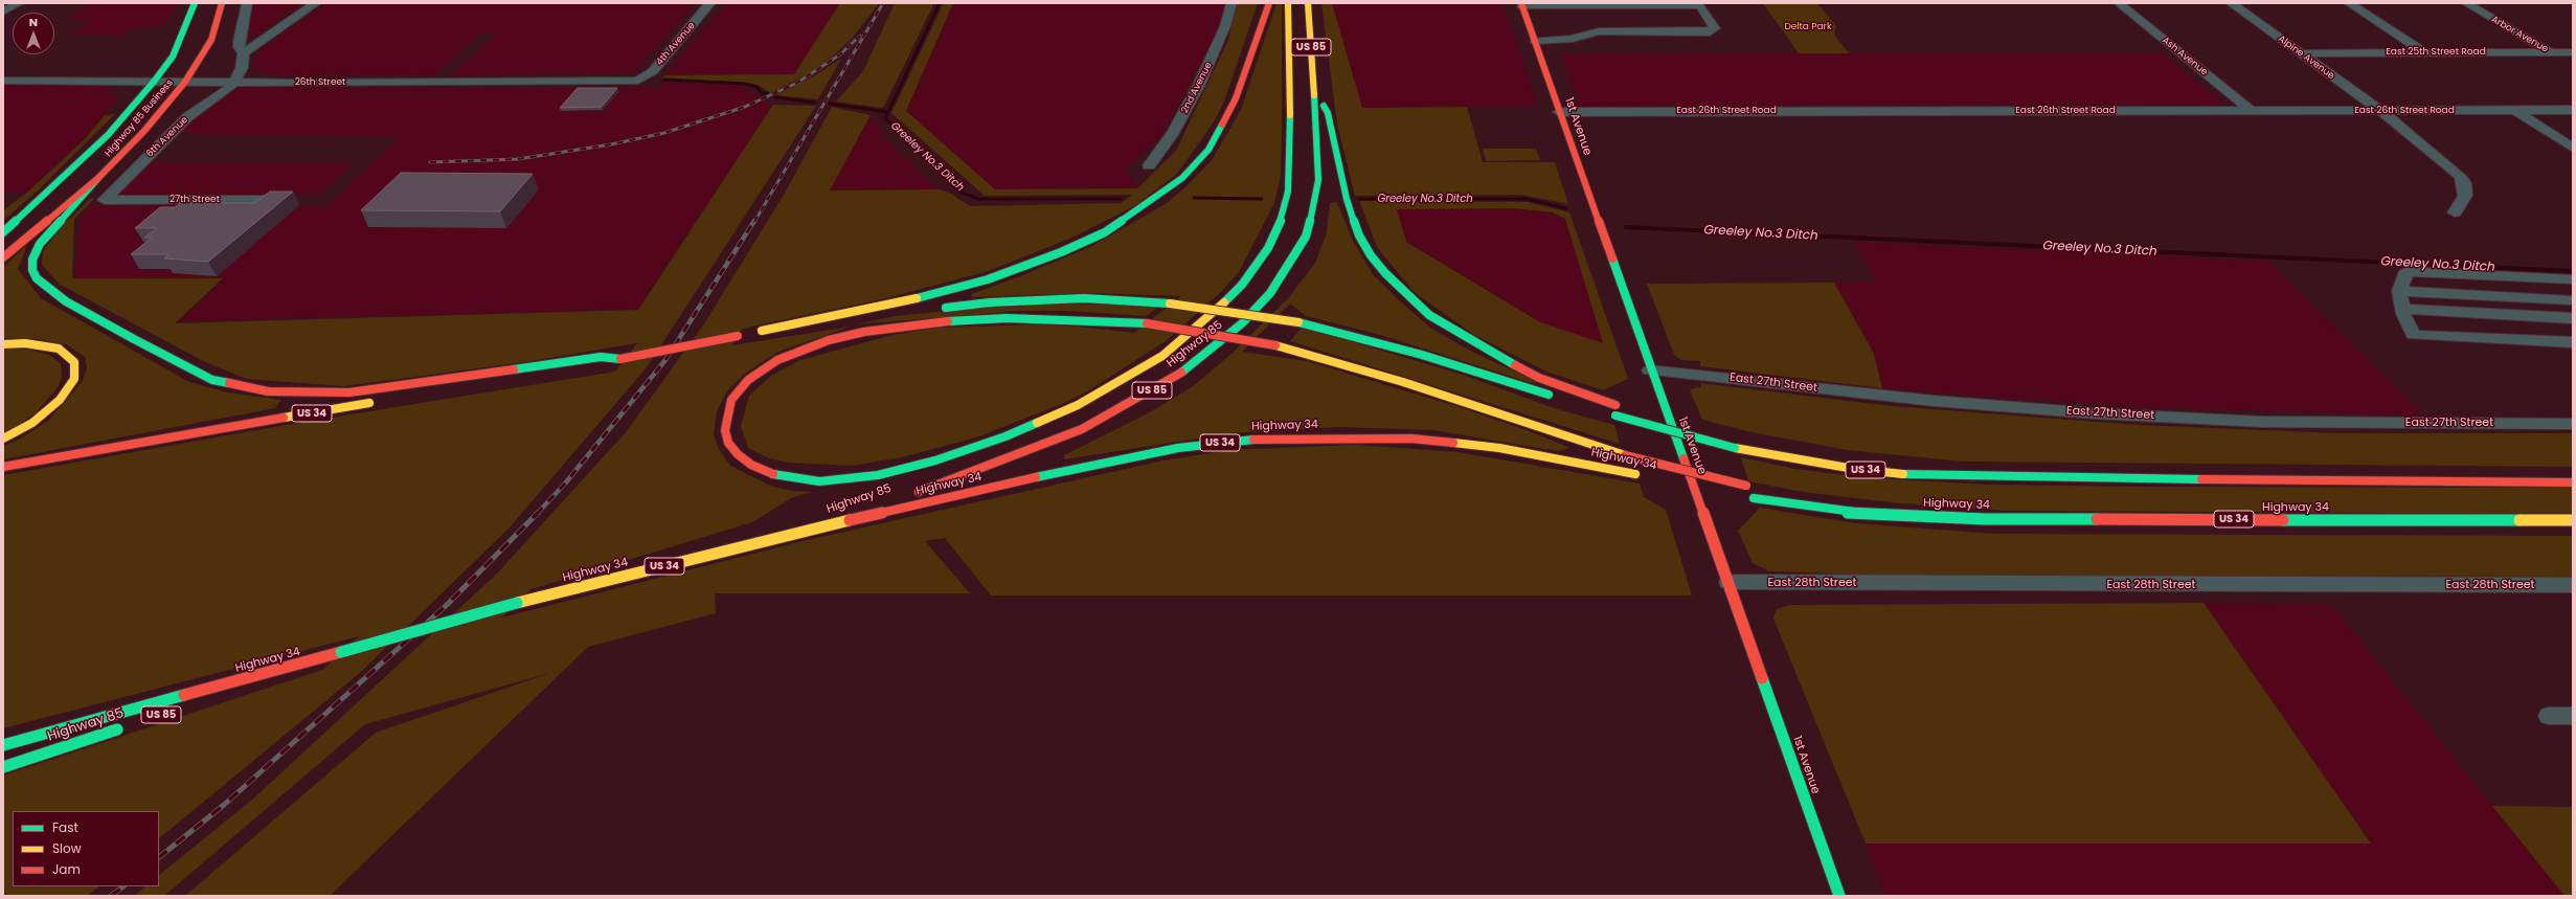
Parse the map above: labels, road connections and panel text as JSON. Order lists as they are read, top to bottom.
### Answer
{
  "streets": {
    "main road": [
      "US 85",
      "Highway 85 Business",
      "1st Avenue",
      "Highway 85",
      "US 34",
      "Highway 34"
    ],
    "street": [
      "Arbor Avenue",
      "4th Avenue",
      "East 25th Street Road",
      "Ash Avenue",
      "Alpine Avenue",
      "26th Street",
      "2nd Avenue",
      "East 26th Street Road",
      "6th Avenue",
      "27th Street",
      "East 27th Street",
      "East 28th Street"
    ]
  },
  "crossings": [
    ["Arbor Avenue", "East 25th Street Road"],
    ["4th Avenue", "26th Street"],
    ["US 85", "Highway 85"],
    ["East 25th Street Road", "Alpine Avenue"],
    ["Ash Avenue", "East 26th Street Road"],
    ["Alpine Avenue", "East 26th Street Road"],
    ["26th Street", "Highway 85 Business"],
    ["26th Street", "6th Avenue"],
    ["East 26th Street Road", "1st Avenue"],
    ["1st Avenue", "East 27th Street"],
    ["1st Avenue", "East 28th Street"],
    ["6th Avenue", "27th Street"],
    ["Highway 85", "Highway 34"]
  ],
  "water": ["Greeley No.3 Ditch"],
  "parks": ["Delta Park"],
  "legend": ["Fast", "Slow", "Jam"],
  "north": "top"
}
